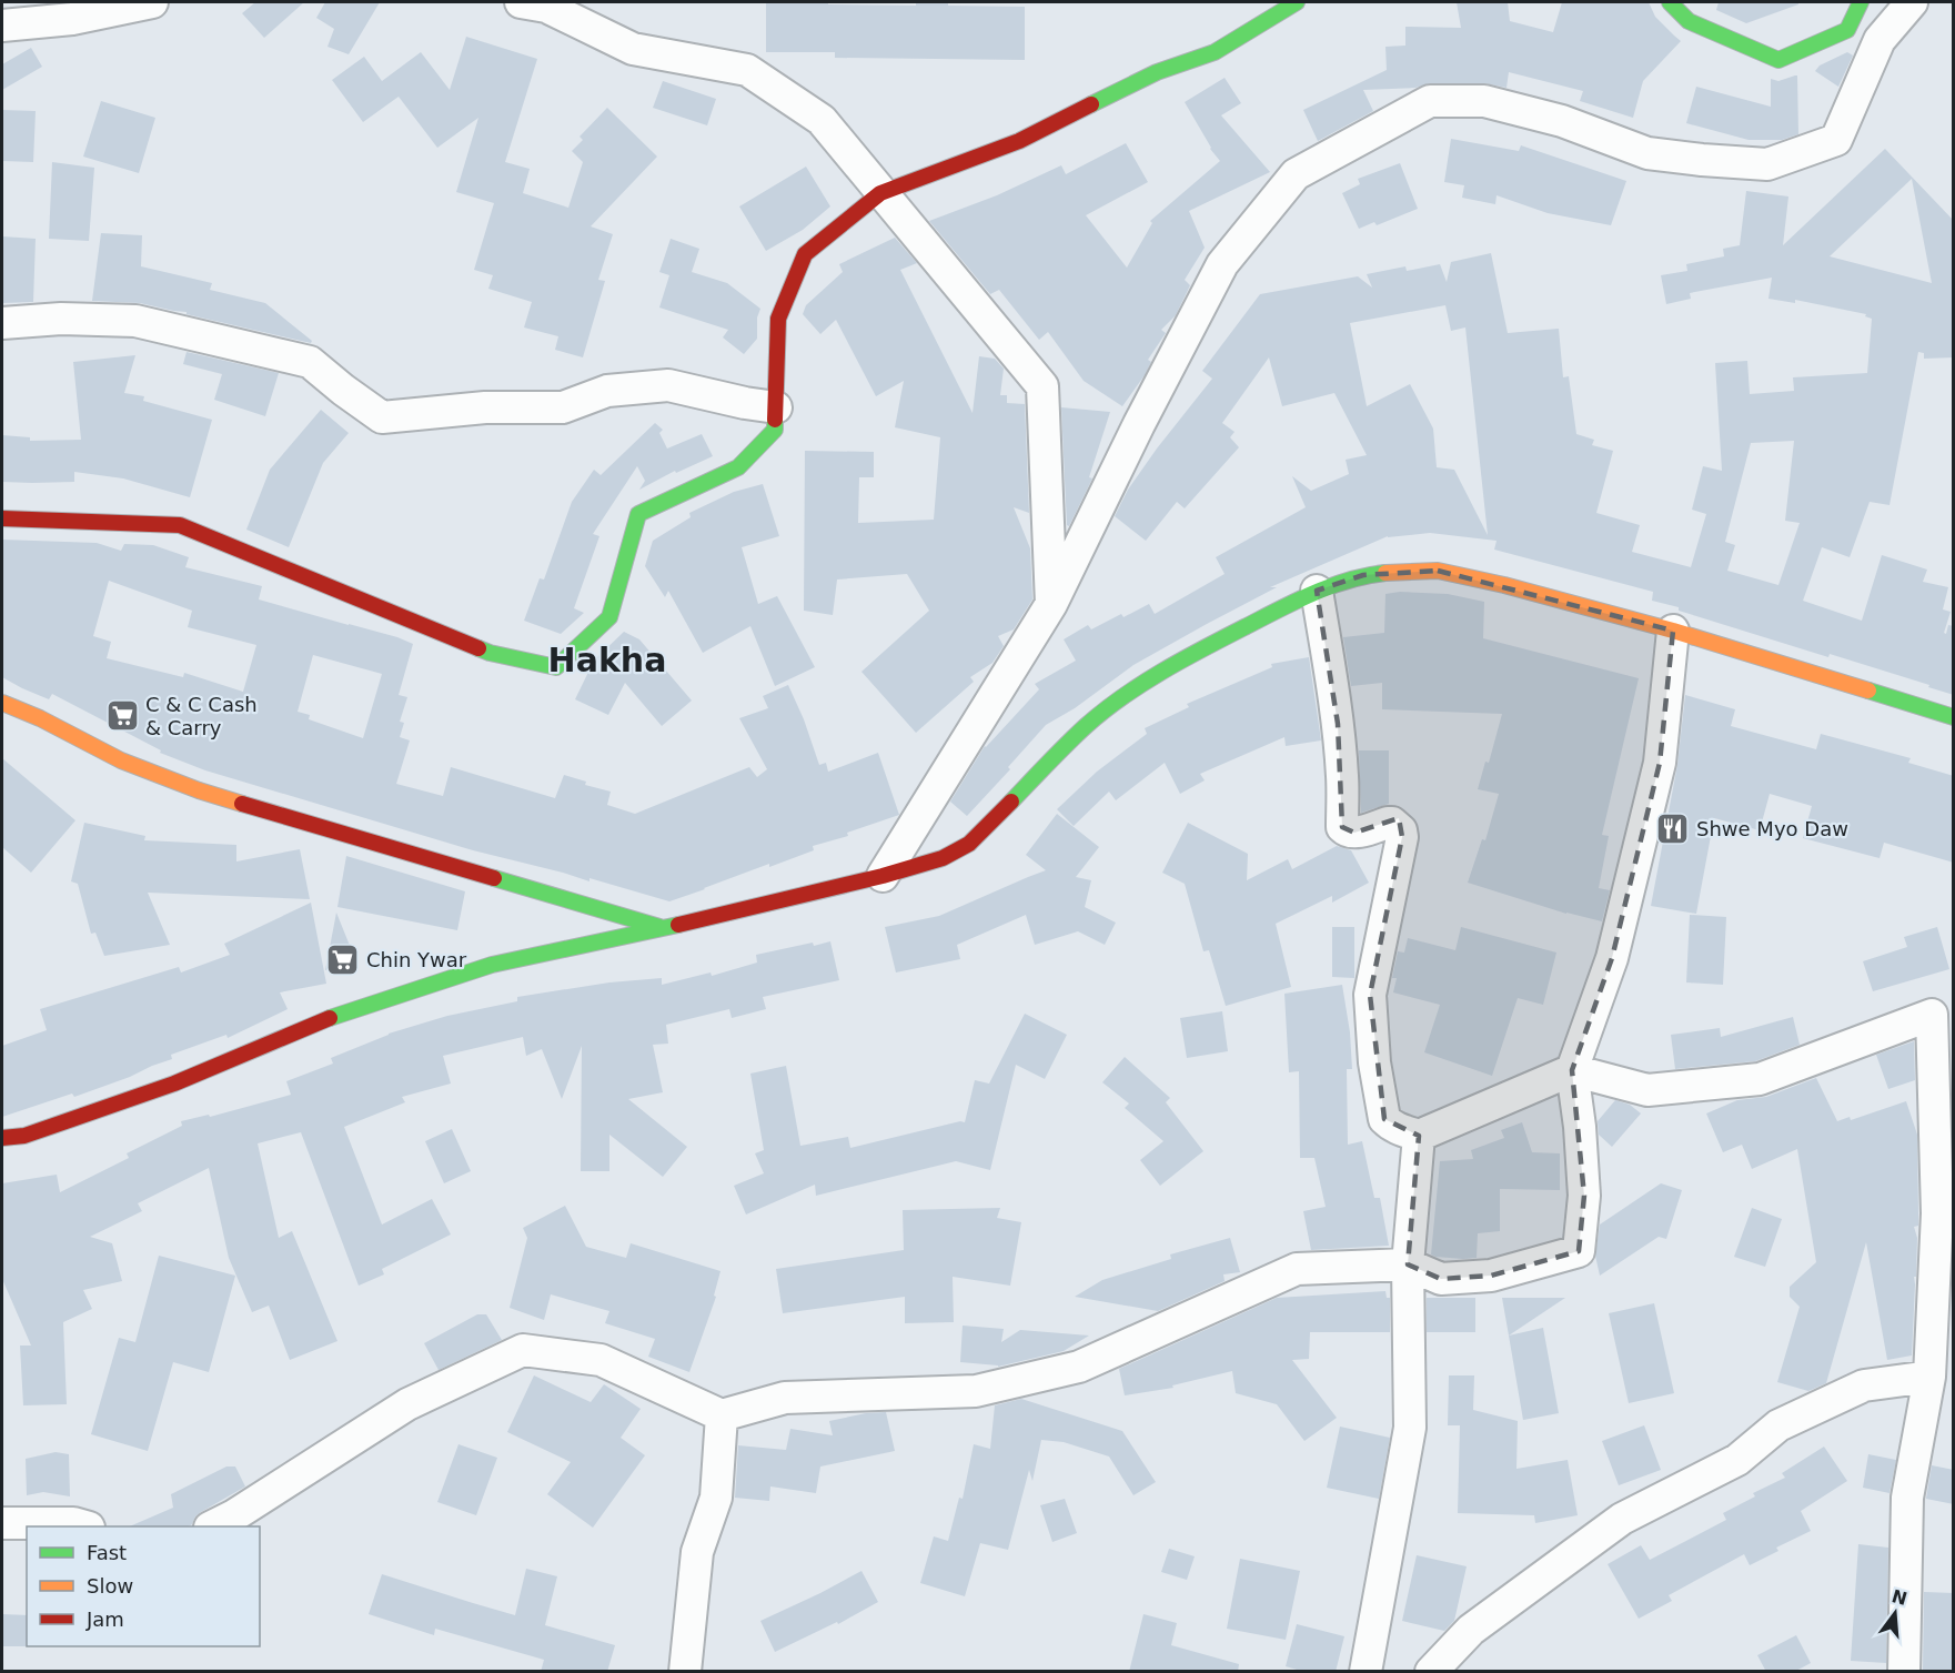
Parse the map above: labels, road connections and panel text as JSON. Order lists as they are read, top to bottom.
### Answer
{
  "districts": ["Hakha"],
  "places": {
    "supermarket": ["C & C Cash & Carry", "Chin Ywar"],
    "restaurant": ["Shwe Myo Daw"]
  },
  "legend": ["Fast", "Slow", "Jam"],
  "north": "top"
}
